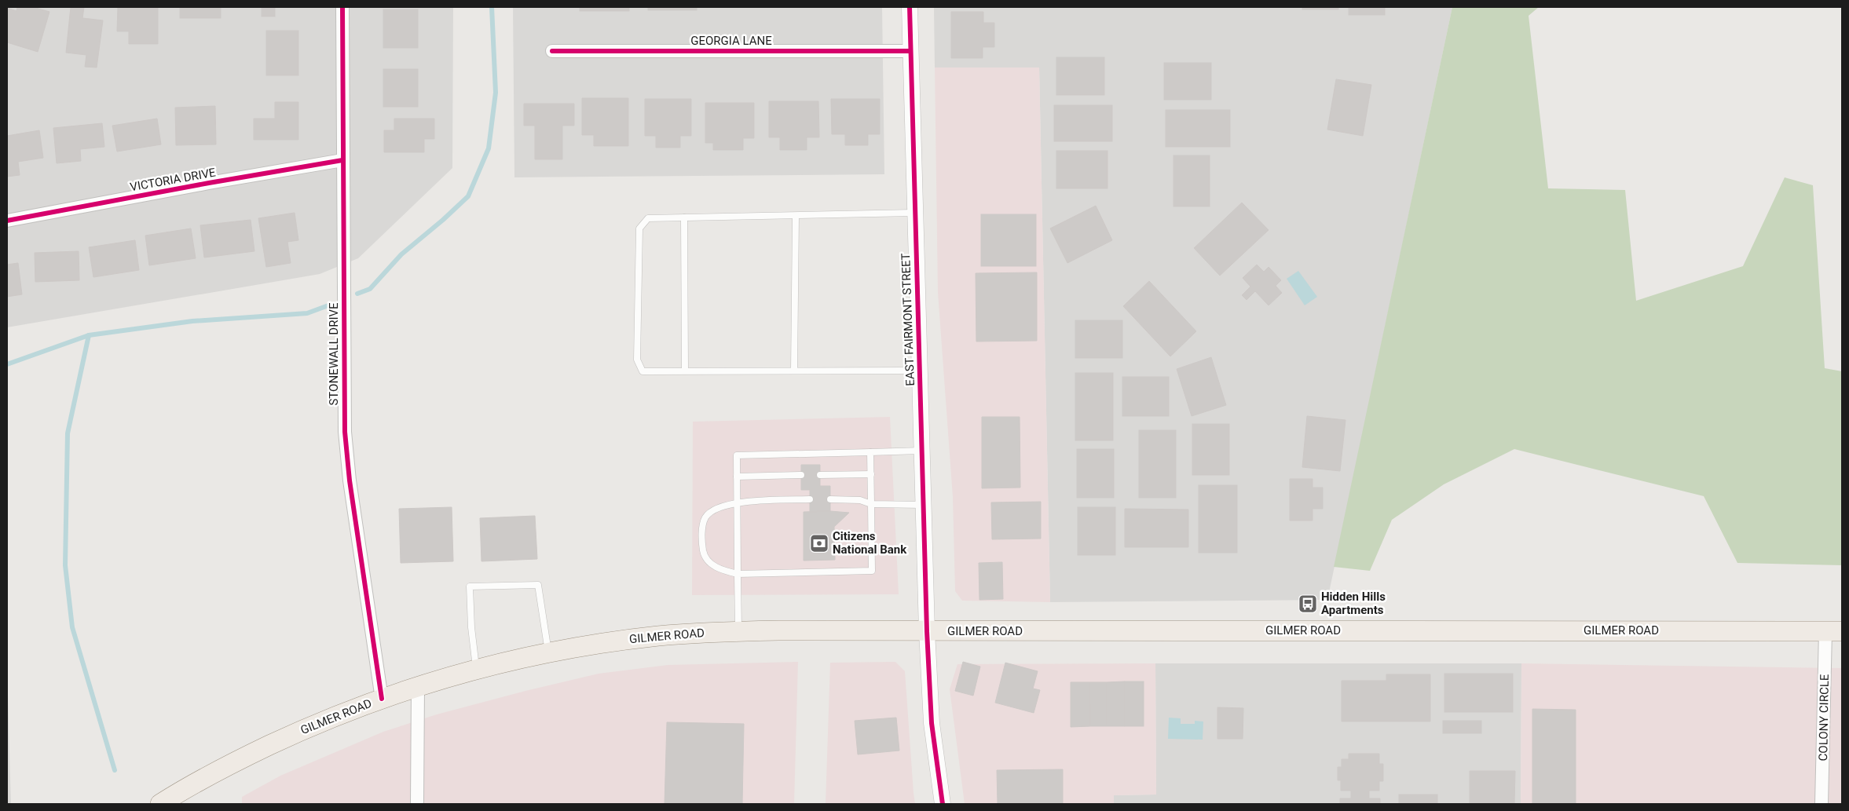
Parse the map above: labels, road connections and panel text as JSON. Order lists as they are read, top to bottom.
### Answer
{
  "streets": {
    "main road": ["GILMER ROAD"],
    "street": [
      "GEORGIA LANE",
      "VICTORIA DRIVE",
      "EAST FAIRMONT STREET",
      "STONEWALL DRIVE",
      "COLONY CIRCLE"
    ]
  },
  "crossings": [
    ["GEORGIA LANE", "EAST FAIRMONT STREET"],
    ["VICTORIA DRIVE", "STONEWALL DRIVE"],
    ["EAST FAIRMONT STREET", "GILMER ROAD"],
    ["STONEWALL DRIVE", "GILMER ROAD"],
    ["GILMER ROAD", "COLONY CIRCLE"]
  ],
  "places": {
    "bank": ["Citizens National Bank"],
    "bus stop": ["Hidden Hills Apartments"]
  }
}
